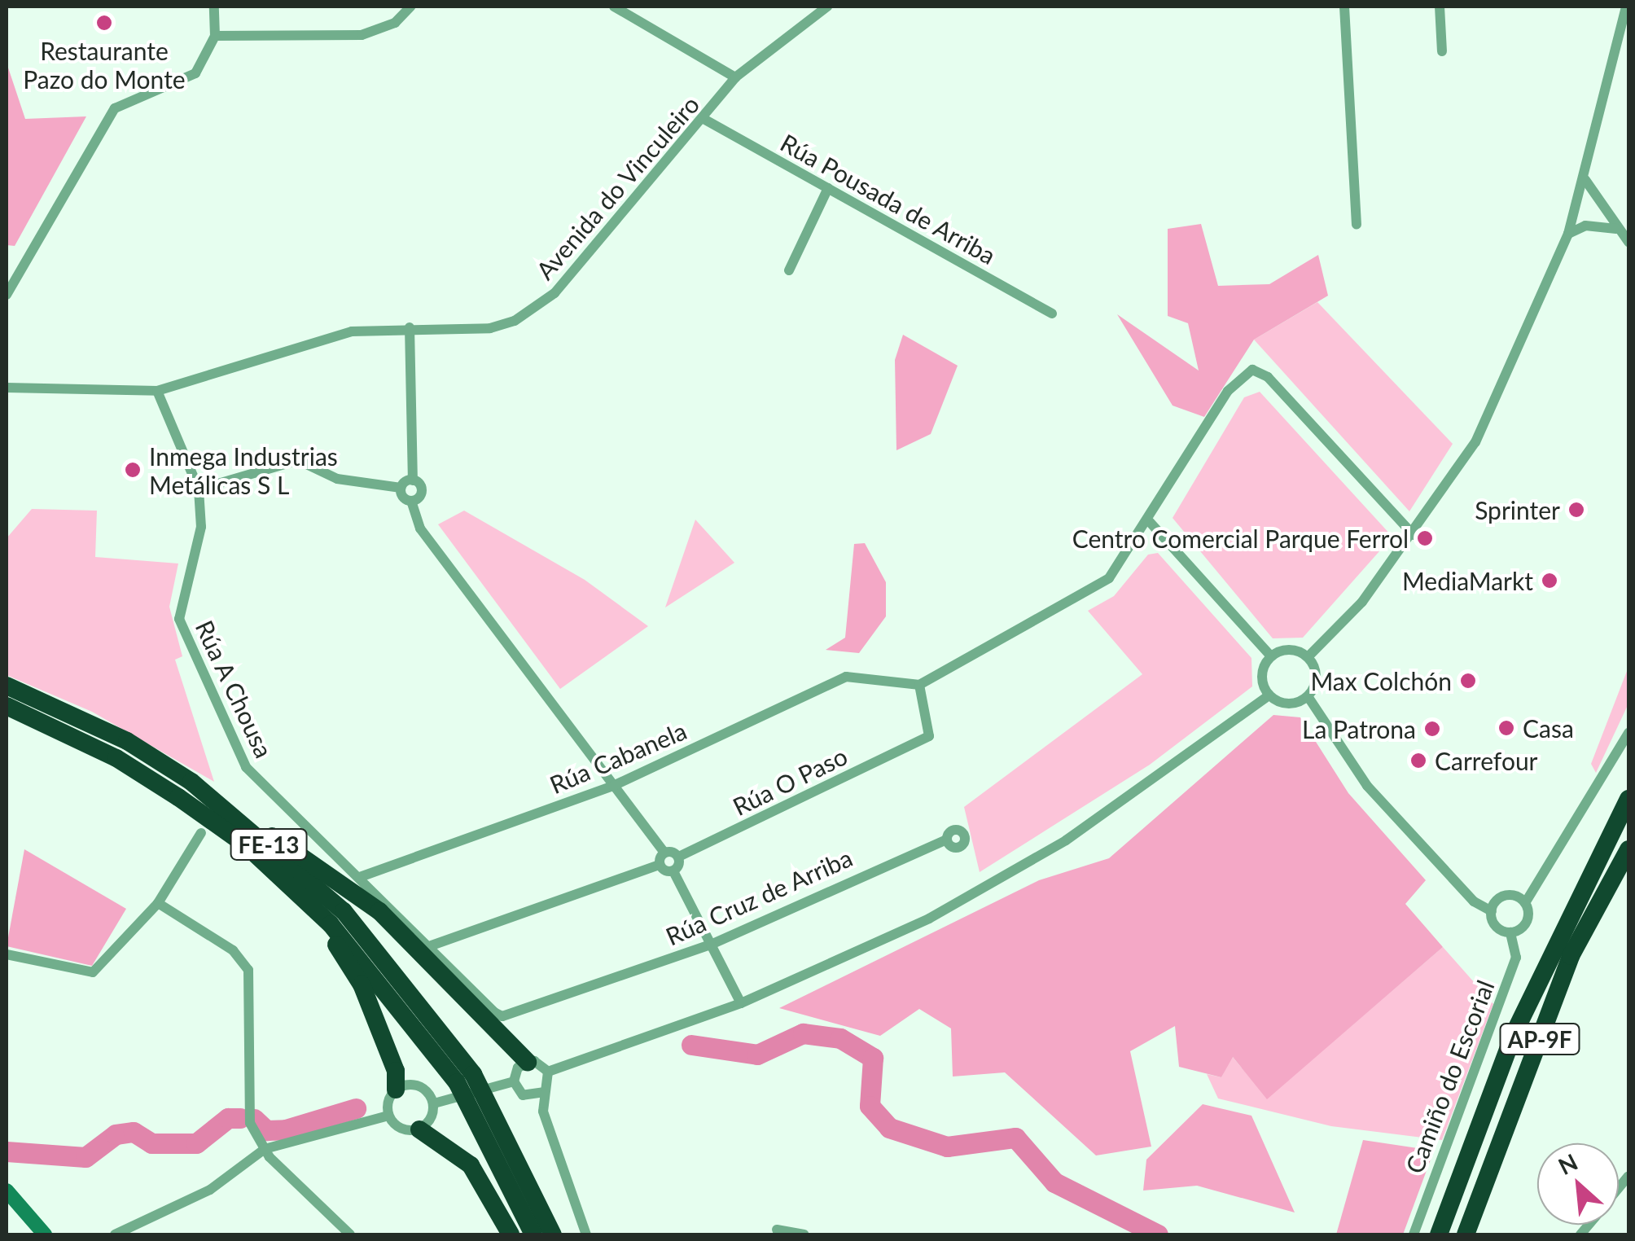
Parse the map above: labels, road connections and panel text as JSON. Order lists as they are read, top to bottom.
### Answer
{
  "streets": {
    "highway": ["FE-13", "AP-9F"],
    "street": [
      "Avenida do Vinculeiro",
      "Rúa Pousada de Arriba",
      "Rúa A Chousa",
      "Rúa Cabanela",
      "Rúa O Paso",
      "Rúa Cruz de Arriba",
      "Camiño do Escorial"
    ]
  },
  "crossings": [
    ["Avenida do Vinculeiro", "Rúa Pousada de Arriba"],
    ["Avenida do Vinculeiro", "Rúa A Chousa"],
    ["Rúa A Chousa", "Rúa Cabanela"],
    ["Rúa A Chousa", "Rúa Cruz de Arriba"],
    ["Rúa Cabanela", "Rúa O Paso"]
  ],
  "places": [
    "Restaurante Pazo do Monte",
    "Inmega Industrias Metálicas S L",
    "Sprinter",
    "Centro Comercial Parque Ferrol",
    "MediaMarkt",
    "Max Colchón",
    "Casa",
    "La Patrona",
    "Carrefour"
  ],
  "north": "top left"
}
